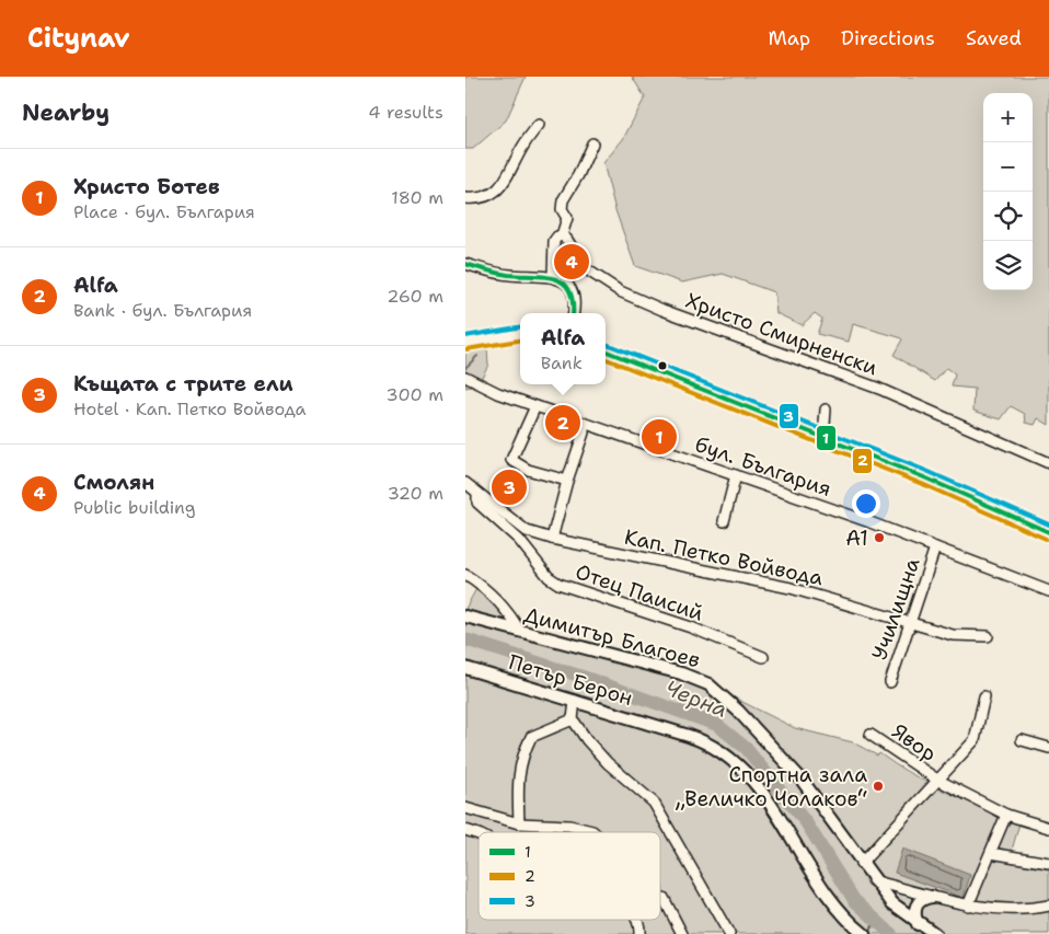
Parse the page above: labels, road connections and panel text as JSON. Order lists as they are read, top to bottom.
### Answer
{
  "streets": {
    "main road": ["Димитър Благоев", "Петър Берон"],
    "street": [
      "Христо Смирненски",
      "бул. България",
      "Кап. Петко Войвода",
      "Отец Паисий",
      "Училищна",
      "Явор"
    ]
  },
  "crossings": [
    ["бул. България", "Училищна"],
    ["Кап. Петко Войвода", "Отец Паисий"],
    ["Кап. Петко Войвода", "Училищна"]
  ],
  "water": ["Черна"],
  "places": ["A1", "Спортна зала „Величко Чолаков“"],
  "lines": ["transit line 1", "transit line 3", "transit line 2"],
  "legend": ["1", "2", "3"],
  "page": {
    "header": "Citynav",
    "nav": ["Map", "Directions", "Saved"],
    "heading": ["Nearby", "4 results"],
    "map_buttons": ["+", "−"],
    "list": [
      {
        "mark": "1",
        "name": "Христо Ботев",
        "note": "Place · бул. България",
        "value": "180 m"
      },
      {
        "mark": "2",
        "name": "Alfa",
        "note": "Bank · бул. България",
        "value": "260 m"
      },
      {
        "mark": "3",
        "name": "Къщата с трите ели",
        "note": "Hotel · Кап. Петко Войвода",
        "value": "300 m"
      },
      {
        "mark": "4",
        "name": "Смолян",
        "note": "Public building",
        "value": "320 m"
      }
    ],
    "pins": [
      "4",
      "2",
      "1",
      "3"
    ],
    "popup": ["Alfa", "Bank"]
  }
}
